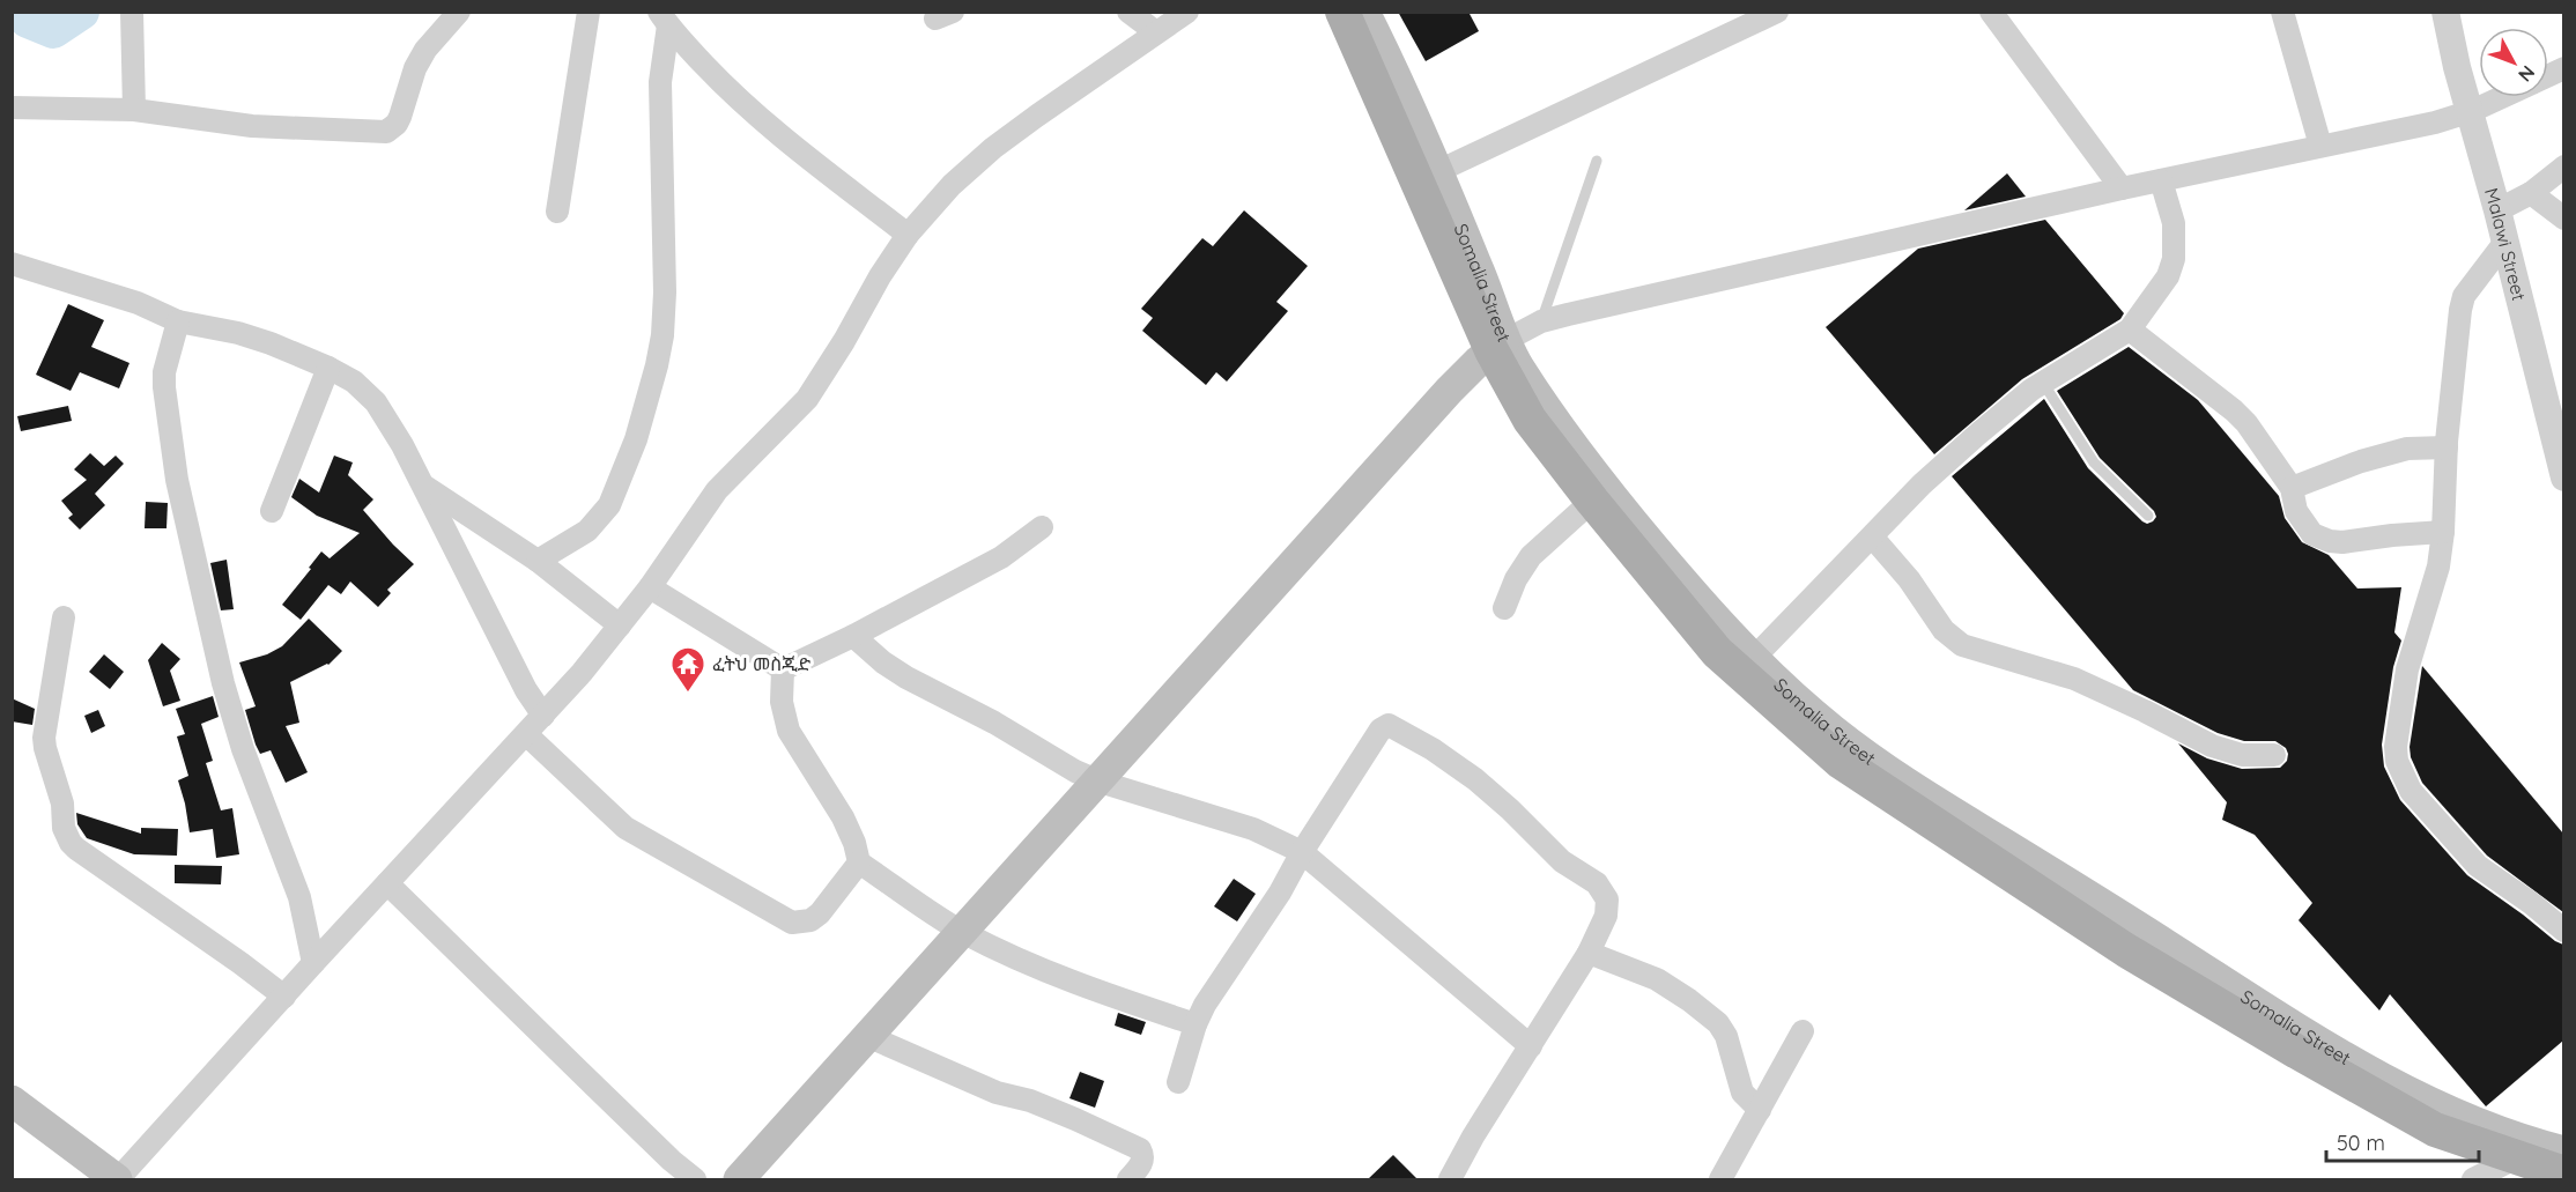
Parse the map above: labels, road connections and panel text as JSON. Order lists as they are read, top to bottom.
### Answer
{
  "streets": {
    "main road": ["Somalia Street"],
    "street": ["Malawi Street"]
  },
  "places": {
    "temple": ["ፈትህ መስጂድ"]
  },
  "scale_bar": "50 m",
  "north": "bottom right"
}
